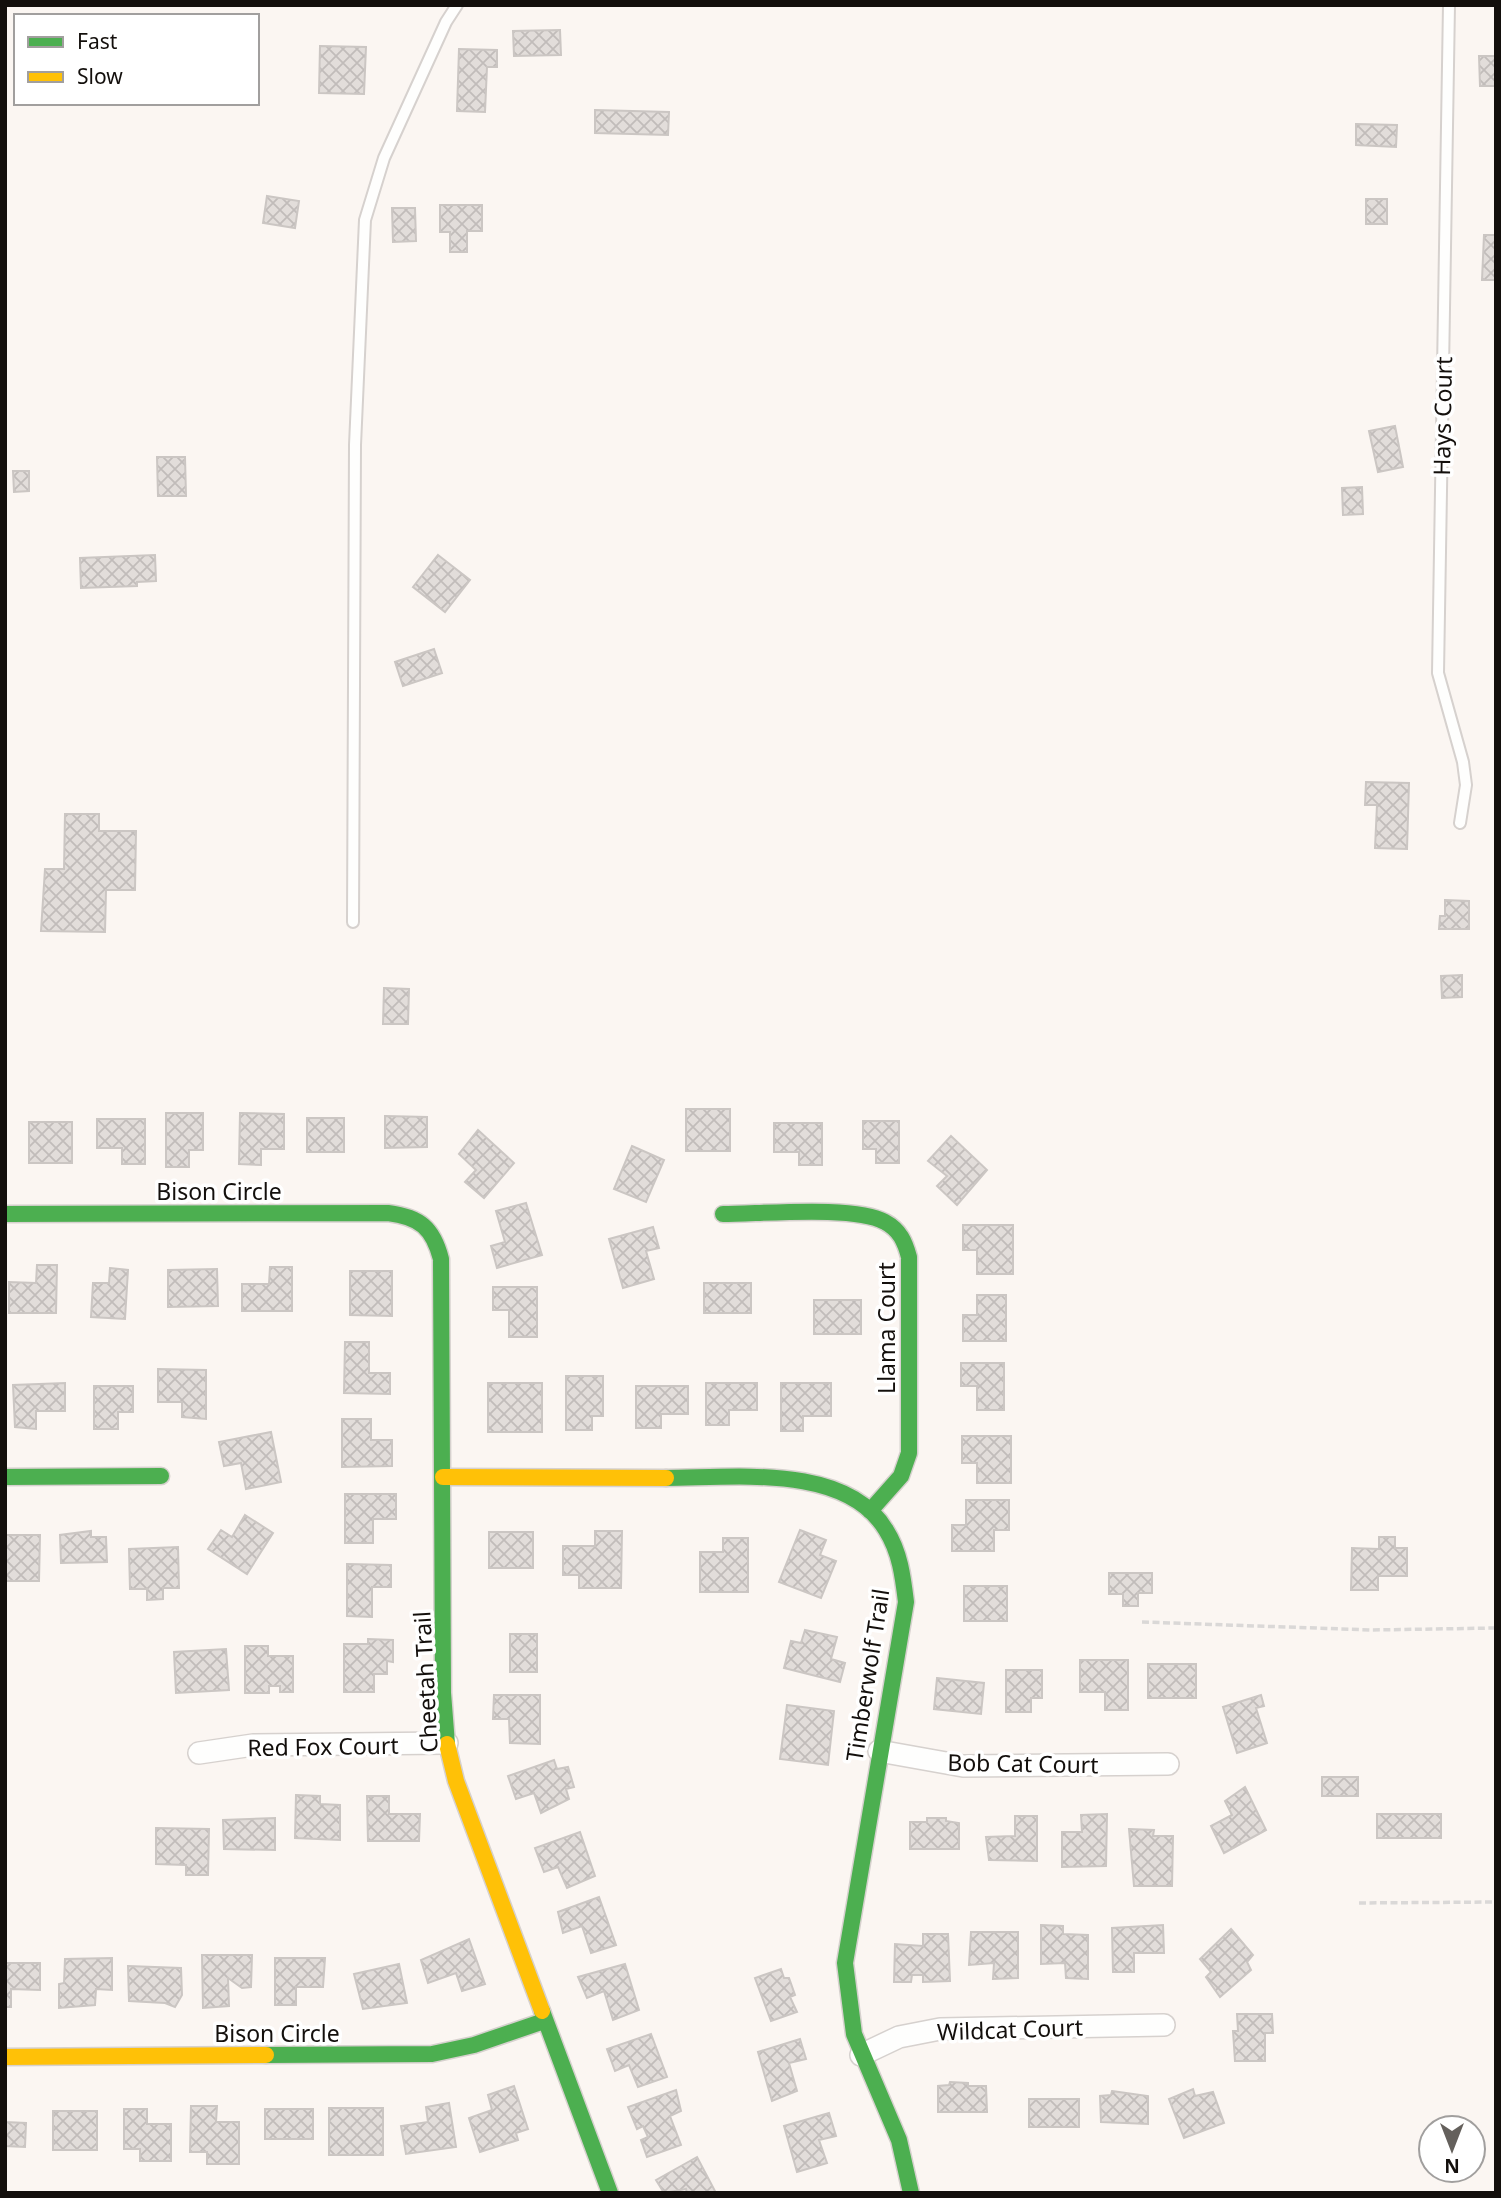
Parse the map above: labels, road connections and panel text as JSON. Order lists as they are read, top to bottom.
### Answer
{
  "streets": {
    "street": [
      "Bison Circle",
      "Llama Court",
      "Timberwolf Trail",
      "Cheetah Trail",
      "Red Fox Court",
      "Bob Cat Court",
      "Wildcat Court"
    ],
    "lane": ["Hays Court"]
  },
  "crossings": [
    ["Bison Circle", "Cheetah Trail"],
    ["Llama Court", "Timberwolf Trail"],
    ["Timberwolf Trail", "Cheetah Trail"],
    ["Timberwolf Trail", "Bob Cat Court"],
    ["Timberwolf Trail", "Wildcat Court"],
    ["Cheetah Trail", "Red Fox Court"]
  ],
  "legend": ["Fast", "Slow"],
  "north": "bottom"
}
